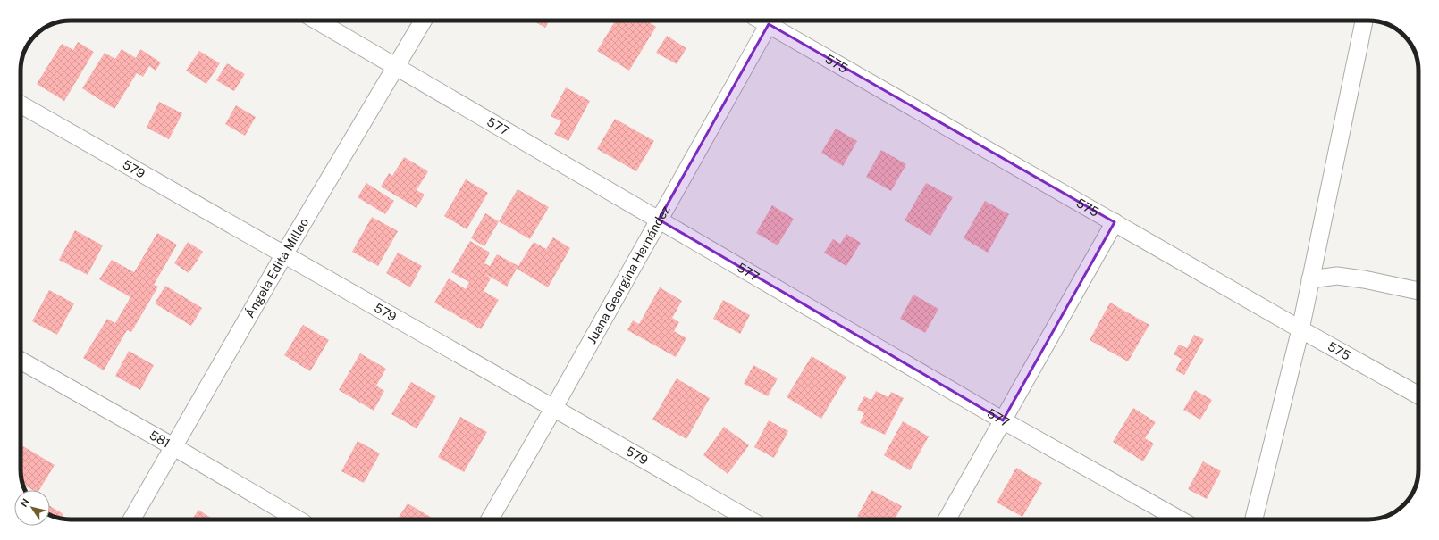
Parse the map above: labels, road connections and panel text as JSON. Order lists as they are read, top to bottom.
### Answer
{
  "streets": {
    "street": [
      "575",
      "577",
      "579",
      "Ángela Edita Millao",
      "Juana Georgina Hernández",
      "581"
    ]
  },
  "crossings": [
    ["575", "Juana Georgina Hernández"],
    ["577", "Ángela Edita Millao"],
    ["577", "Juana Georgina Hernández"],
    ["579", "Ángela Edita Millao"],
    ["579", "Juana Georgina Hernández"],
    ["Ángela Edita Millao", "581"]
  ],
  "north": "top left"
}
